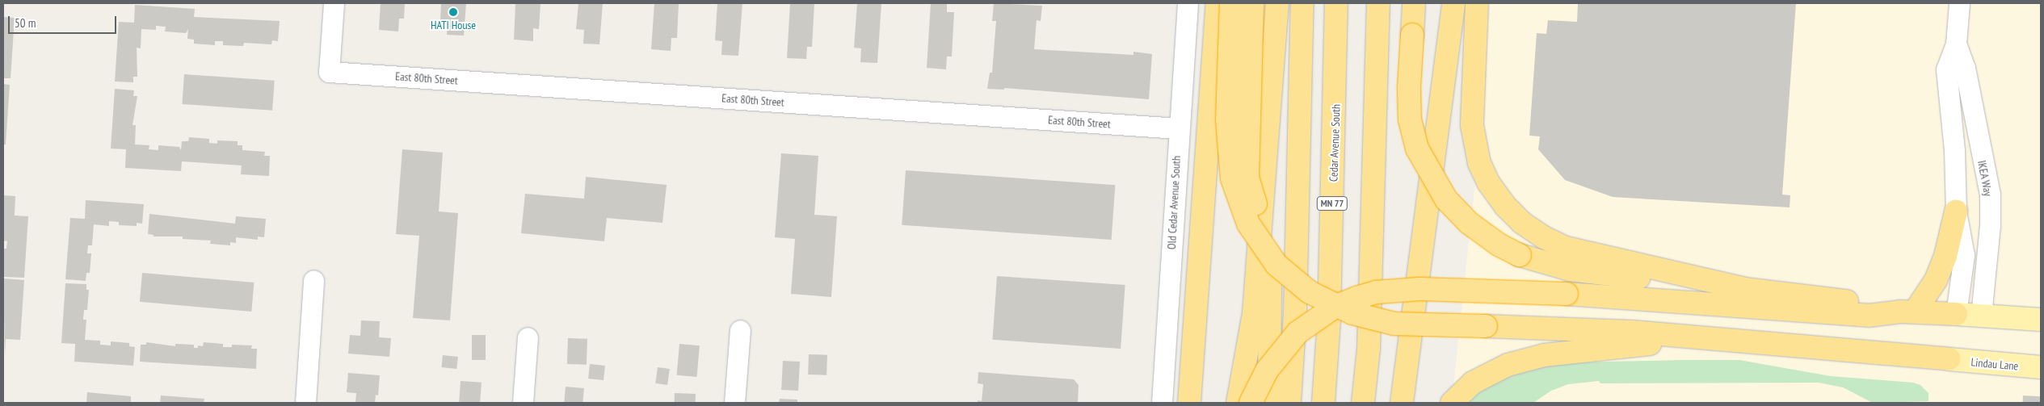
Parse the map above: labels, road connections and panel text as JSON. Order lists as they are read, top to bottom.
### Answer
{
  "streets": {
    "highway": ["Cedar Avenue South", "MN 77"],
    "main road": ["Lindau Lane"],
    "street": ["East 80th Street", "IKEA Way", "Old Cedar Avenue South"]
  },
  "crossings": [
    ["East 80th Street", "Old Cedar Avenue South"]
  ],
  "places": ["HATI House"],
  "scale_bar": "50 m"
}
